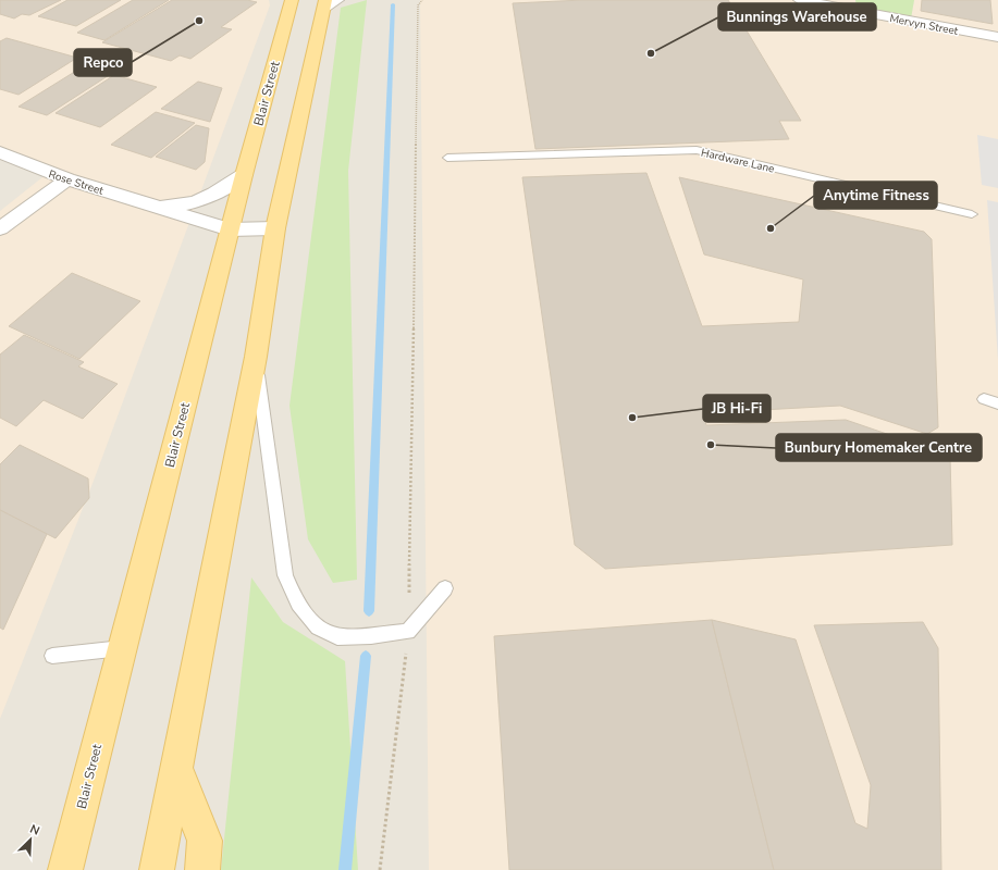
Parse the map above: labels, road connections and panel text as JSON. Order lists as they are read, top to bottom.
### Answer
{
  "streets": {
    "main road": ["Blair Street"],
    "street": ["Mervyn Street", "Rose Street"],
    "lane": ["Hardware Lane"]
  },
  "crossings": [
    ["Blair Street", "Rose Street"]
  ],
  "places": [
    "Repco",
    "Bunnings Warehouse",
    "Anytime Fitness",
    "JB Hi-Fi",
    "Bunbury Homemaker Centre"
  ],
  "north": "top right"
}
